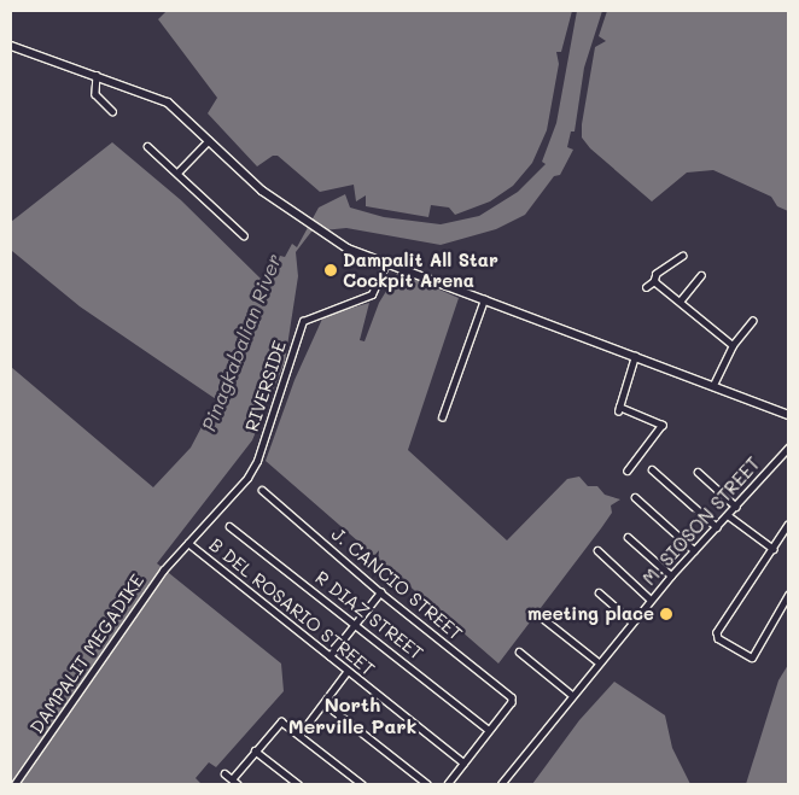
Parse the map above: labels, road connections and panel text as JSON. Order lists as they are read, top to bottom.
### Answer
{
  "streets": {
    "street": [
      "RIVERSIDE",
      "M. SIOSON STREET",
      "J. CANCIO STREET",
      "B DEL ROSARIO STREET",
      "R DIAZ STREET",
      "DAMPALIT MEGADIKE"
    ]
  },
  "crossings": [
    ["RIVERSIDE", "B DEL ROSARIO STREET"],
    ["RIVERSIDE", "DAMPALIT MEGADIKE"],
    ["J. CANCIO STREET", "R DIAZ STREET"],
    ["B DEL ROSARIO STREET", "DAMPALIT MEGADIKE"]
  ],
  "districts": ["North Merville Park"],
  "water": ["Pinagkabalian River"],
  "places": ["Dampalit All Star Cockpit Arena", "meeting place"]
}
